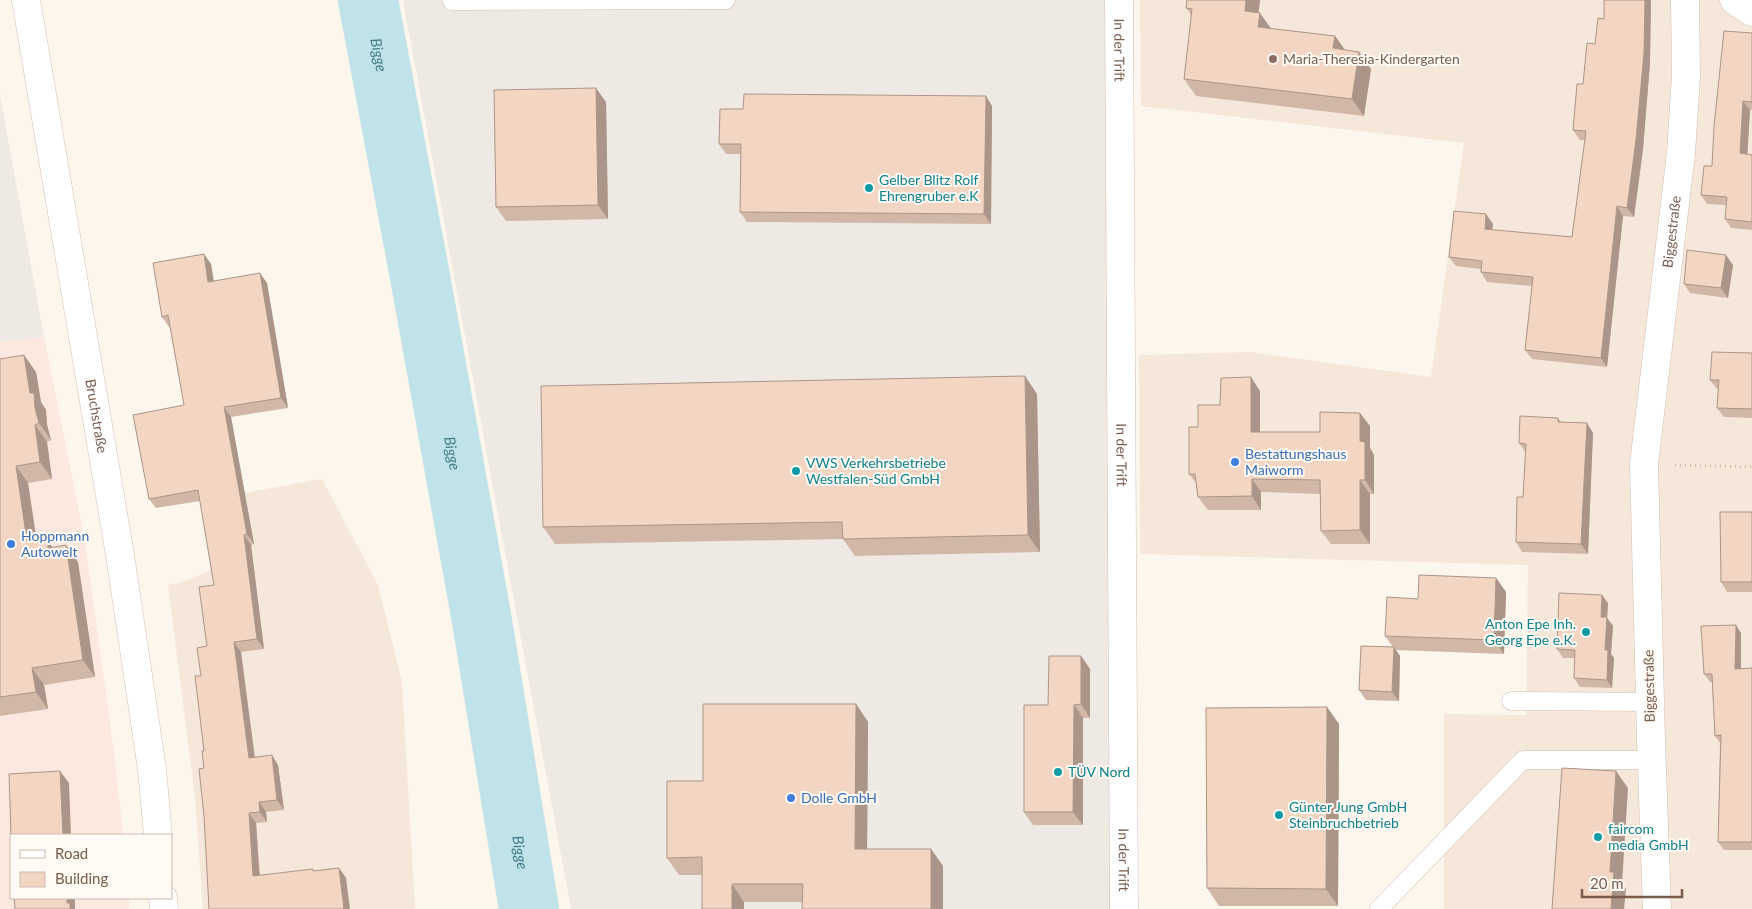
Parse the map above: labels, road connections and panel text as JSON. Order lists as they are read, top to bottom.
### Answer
{
  "streets": {
    "street": ["In der Trift", "Biggestraße", "Bruchstraße"]
  },
  "water": ["Bigge"],
  "places": [
    "Maria-Theresia-Kindergarten",
    "Gelber Blitz Rolf Ehrengruber e.K",
    "Bestattungshaus Maiworm",
    "VWS Verkehrsbetriebe Westfalen-Süd GmbH",
    "Hoppmann Autowelt",
    "Anton Epe Inh. Georg Epe e.K.",
    "TÜV Nord",
    "Dolle GmbH",
    "Günter Jung GmbH Steinbruchbetrieb",
    "faircom media GmbH"
  ],
  "legend": ["Road", "Building"],
  "scale_bar": "20 m"
}
